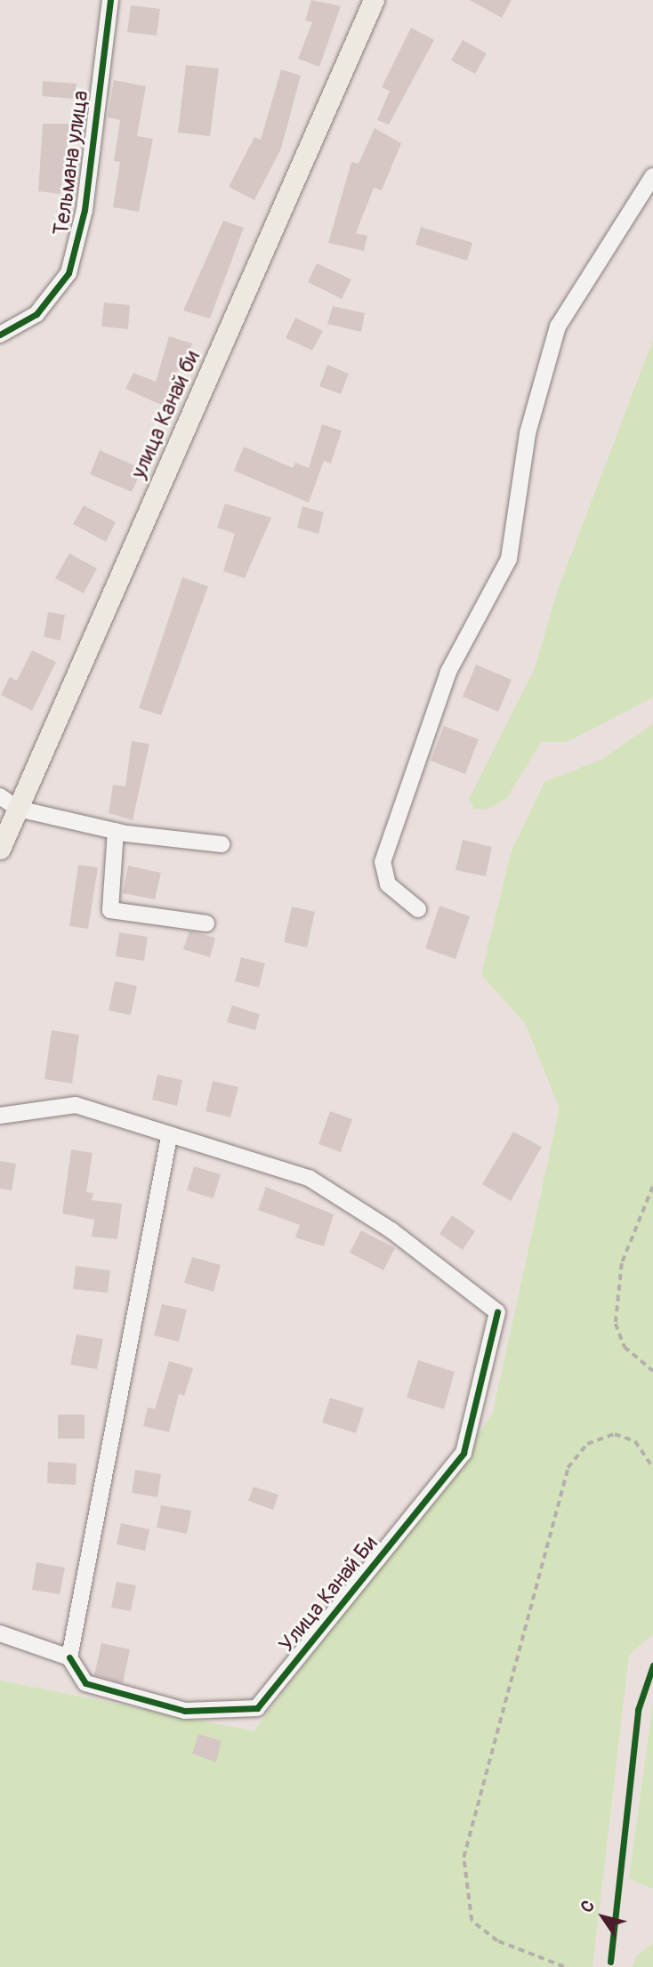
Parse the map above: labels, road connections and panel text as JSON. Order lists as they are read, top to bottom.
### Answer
{
  "streets": {
    "main road": ["улица Канай би"],
    "street": ["Тельмана улица", "Улица Канай Би"]
  },
  "north": "top left"
}
